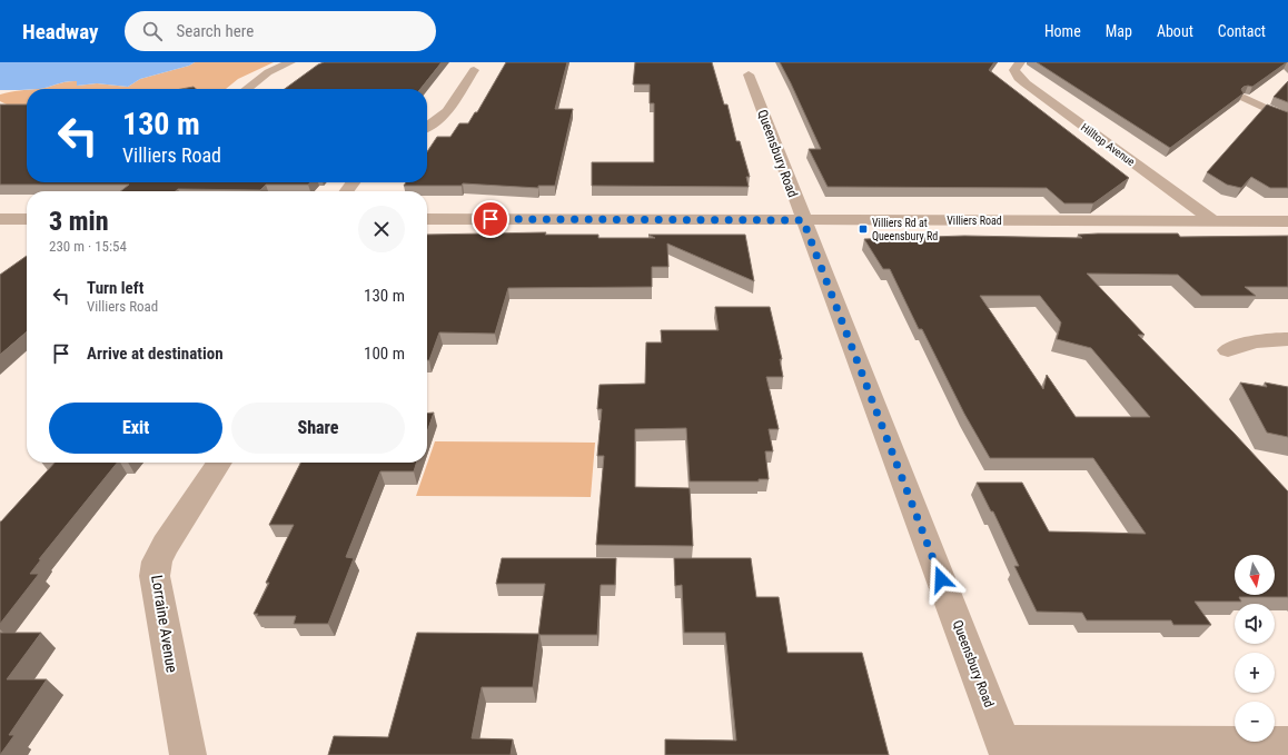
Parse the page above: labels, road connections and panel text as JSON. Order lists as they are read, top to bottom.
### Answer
{
  "streets": {
    "street": [
      "Hilltop Avenue",
      "Queensbury Road",
      "Villiers Road",
      "Lorraine Avenue"
    ]
  },
  "crossings": [
    ["Hilltop Avenue", "Villiers Road"],
    ["Queensbury Road", "Villiers Road"]
  ],
  "places": {
    "transit": ["Villiers Rd at Queensbury Rd"]
  },
  "north": "bottom",
  "page": {
    "header": "Headway",
    "search": "Search here",
    "nav": [
      "Home",
      "Map",
      "About",
      "Contact"
    ],
    "turn": ["130 m", "Villiers Road"],
    "heading": ["3 min", "230 m · 15:54"],
    "list": [
      {
        "name": "Turn left",
        "note": "Villiers Road",
        "value": "130 m"
      },
      {
        "name": "Arrive at destination",
        "value": "100 m"
      }
    ],
    "buttons": ["Exit", "Share"],
    "map_buttons": ["+", "−"]
  }
}
